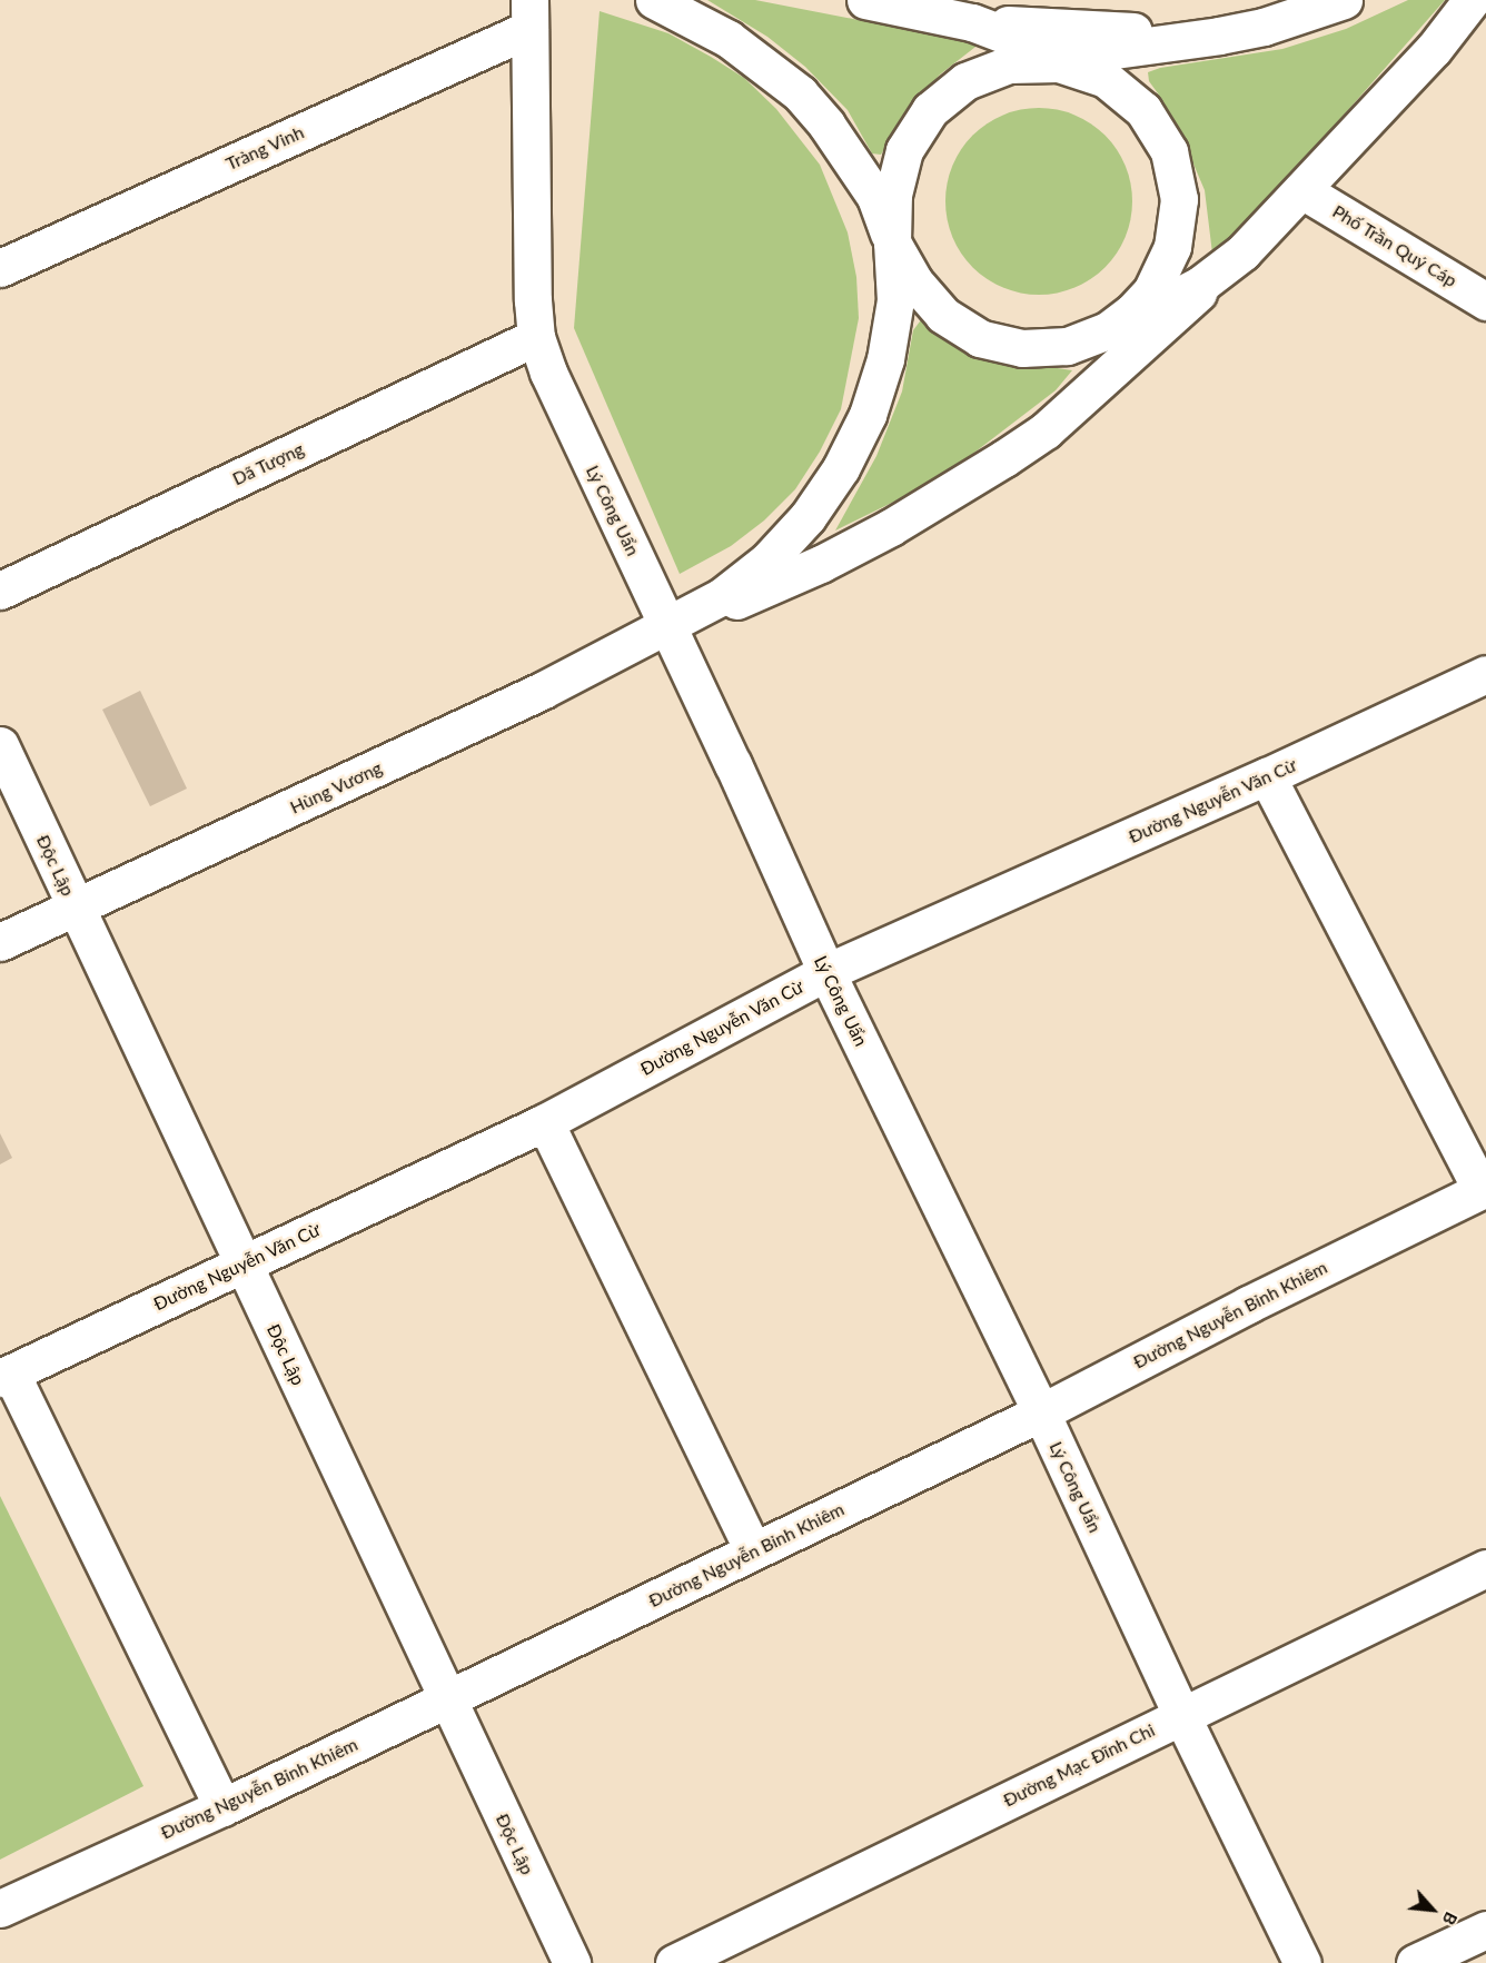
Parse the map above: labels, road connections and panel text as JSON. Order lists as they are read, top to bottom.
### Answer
{
  "streets": {
    "main road": [
      "Tràng Vinh",
      "Phố Trần Quý Cáp",
      "Dã Tượng",
      "Lý Công Uẩn",
      "Hùng Vương",
      "Đường Nguyễn Văn Cừ",
      "Độc Lập",
      "Đường Nguyễn Bỉnh Khiêm",
      "Đường Mạc Đĩnh Chi"
    ]
  },
  "crossings": [
    ["Tràng Vinh", "Lý Công Uẩn"],
    ["Dã Tượng", "Lý Công Uẩn"],
    ["Lý Công Uẩn", "Hùng Vương"],
    ["Lý Công Uẩn", "Đường Nguyễn Văn Cừ"],
    ["Lý Công Uẩn", "Đường Nguyễn Bỉnh Khiêm"],
    ["Lý Công Uẩn", "Đường Mạc Đĩnh Chi"],
    ["Hùng Vương", "Độc Lập"],
    ["Đường Nguyễn Văn Cừ", "Độc Lập"],
    ["Độc Lập", "Đường Nguyễn Bỉnh Khiêm"]
  ],
  "north": "bottom right"
}
